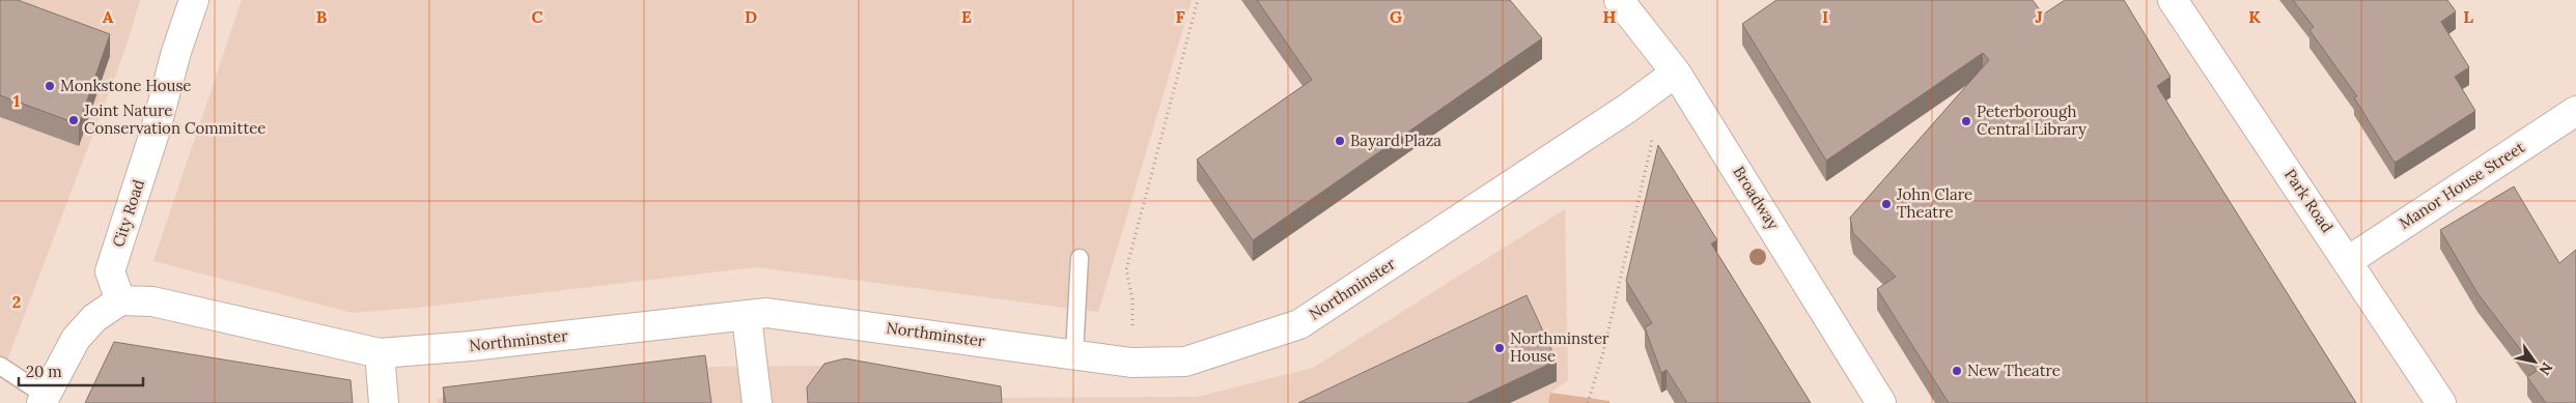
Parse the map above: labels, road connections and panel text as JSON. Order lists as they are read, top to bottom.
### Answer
{
  "streets": {
    "street": [
      "Manor House Street",
      "Broadway",
      "Park Road",
      "City Road",
      "Northminster"
    ]
  },
  "crossings": [
    ["Manor House Street", "Park Road"],
    ["Broadway", "Northminster"],
    ["City Road", "Northminster"]
  ],
  "places": [
    "Monkstone House",
    "Joint Nature Conservation Committee",
    "Peterborough Central Library",
    "Bayard Plaza",
    "John Clare Theatre",
    "Northminster House",
    "New Theatre"
  ],
  "scale_bar": "20 m",
  "north": "bottom right",
  "grid": {
    "columns": [
      "A",
      "B",
      "C",
      "D",
      "E",
      "F",
      "G",
      "H",
      "I",
      "J",
      "K",
      "L"
    ],
    "rows": ["1", "2"]
  }
}
